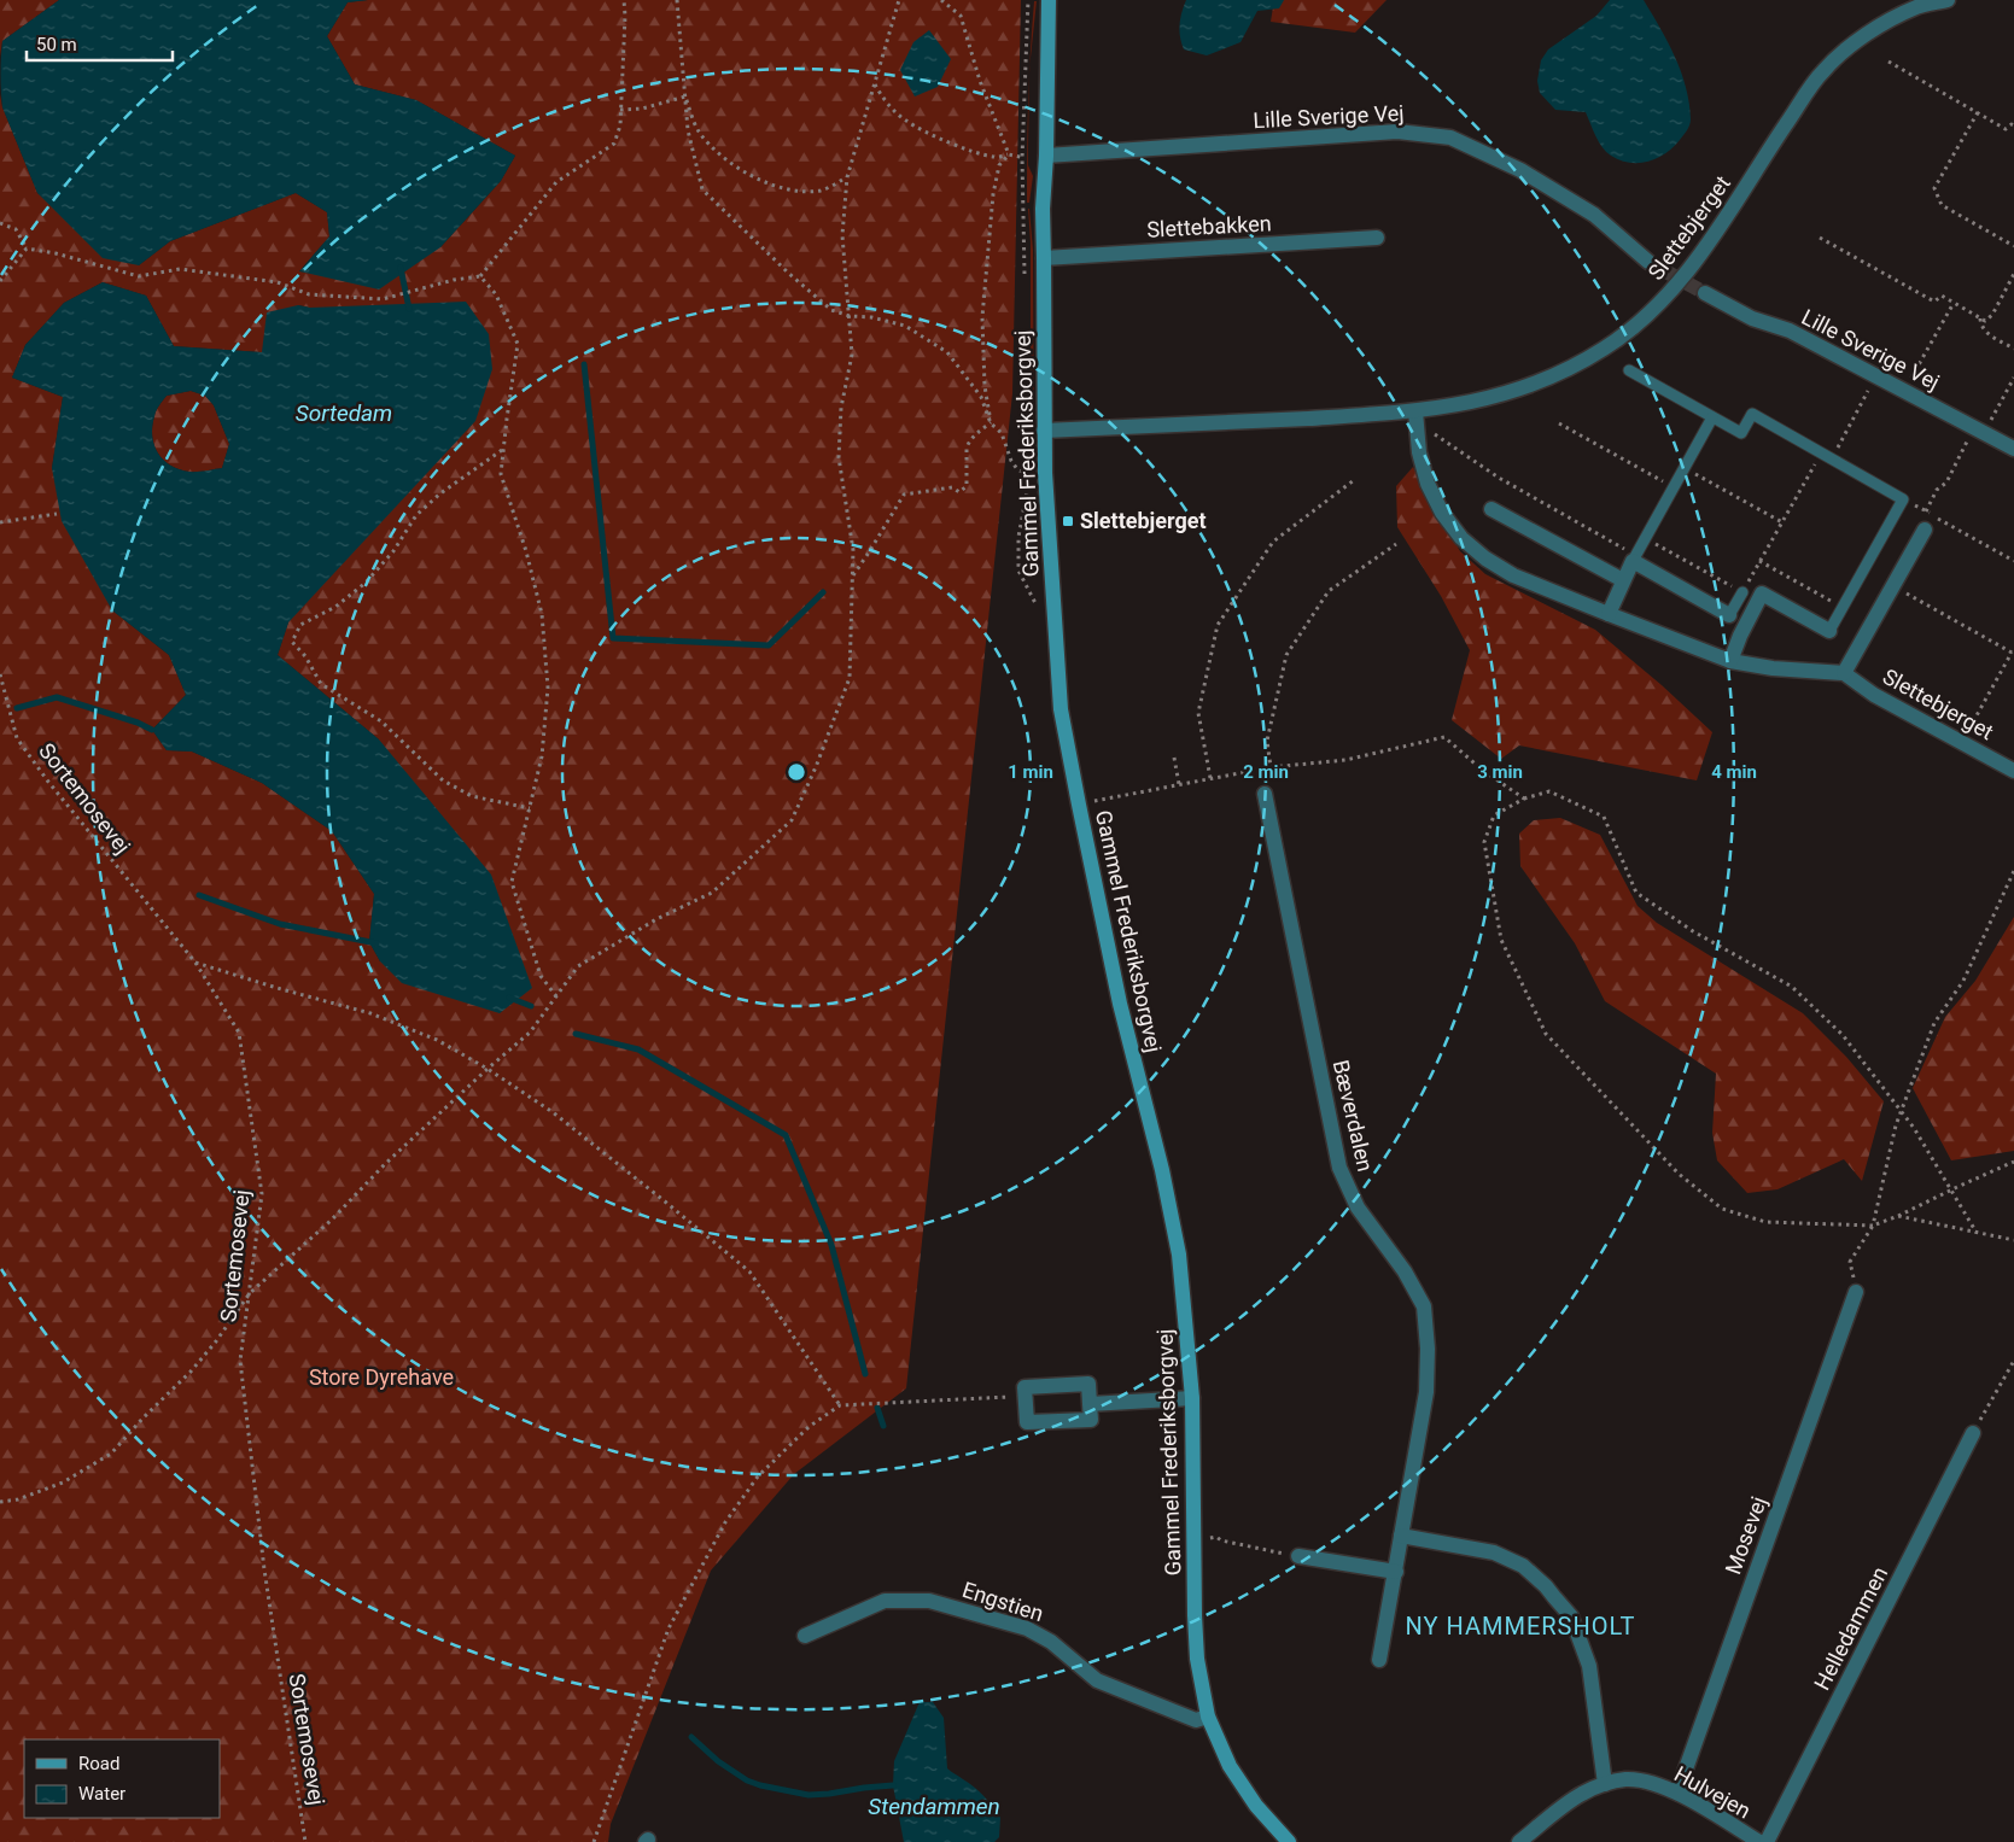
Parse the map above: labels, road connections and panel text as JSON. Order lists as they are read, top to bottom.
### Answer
{
  "streets": {
    "street": [
      "Lille Sverige Vej",
      "Slettebakken",
      "Slettebjerget",
      "Gammel Frederiksborgvej",
      "Bæverdalen",
      "Mosevej",
      "Engstien",
      "Helledammen",
      "Hulvejen"
    ],
    "path": ["Sortemosevej"]
  },
  "crossings": [
    ["Lille Sverige Vej", "Gammel Frederiksborgvej"],
    ["Slettebakken", "Gammel Frederiksborgvej"],
    ["Slettebjerget", "Gammel Frederiksborgvej"],
    ["Gammel Frederiksborgvej", "Engstien"],
    ["Mosevej", "Hulvejen"]
  ],
  "districts": ["NY HAMMERSHOLT"],
  "water": ["Sortedam", "Stendammen"],
  "parks": ["Store Dyrehave"],
  "places": {
    "transit": ["Slettebjerget"]
  },
  "legend": ["Road", "Water"],
  "scale_bar": "50 m",
  "rings": [
    "1 min",
    "2 min",
    "3 min",
    "4 min"
  ]
}
